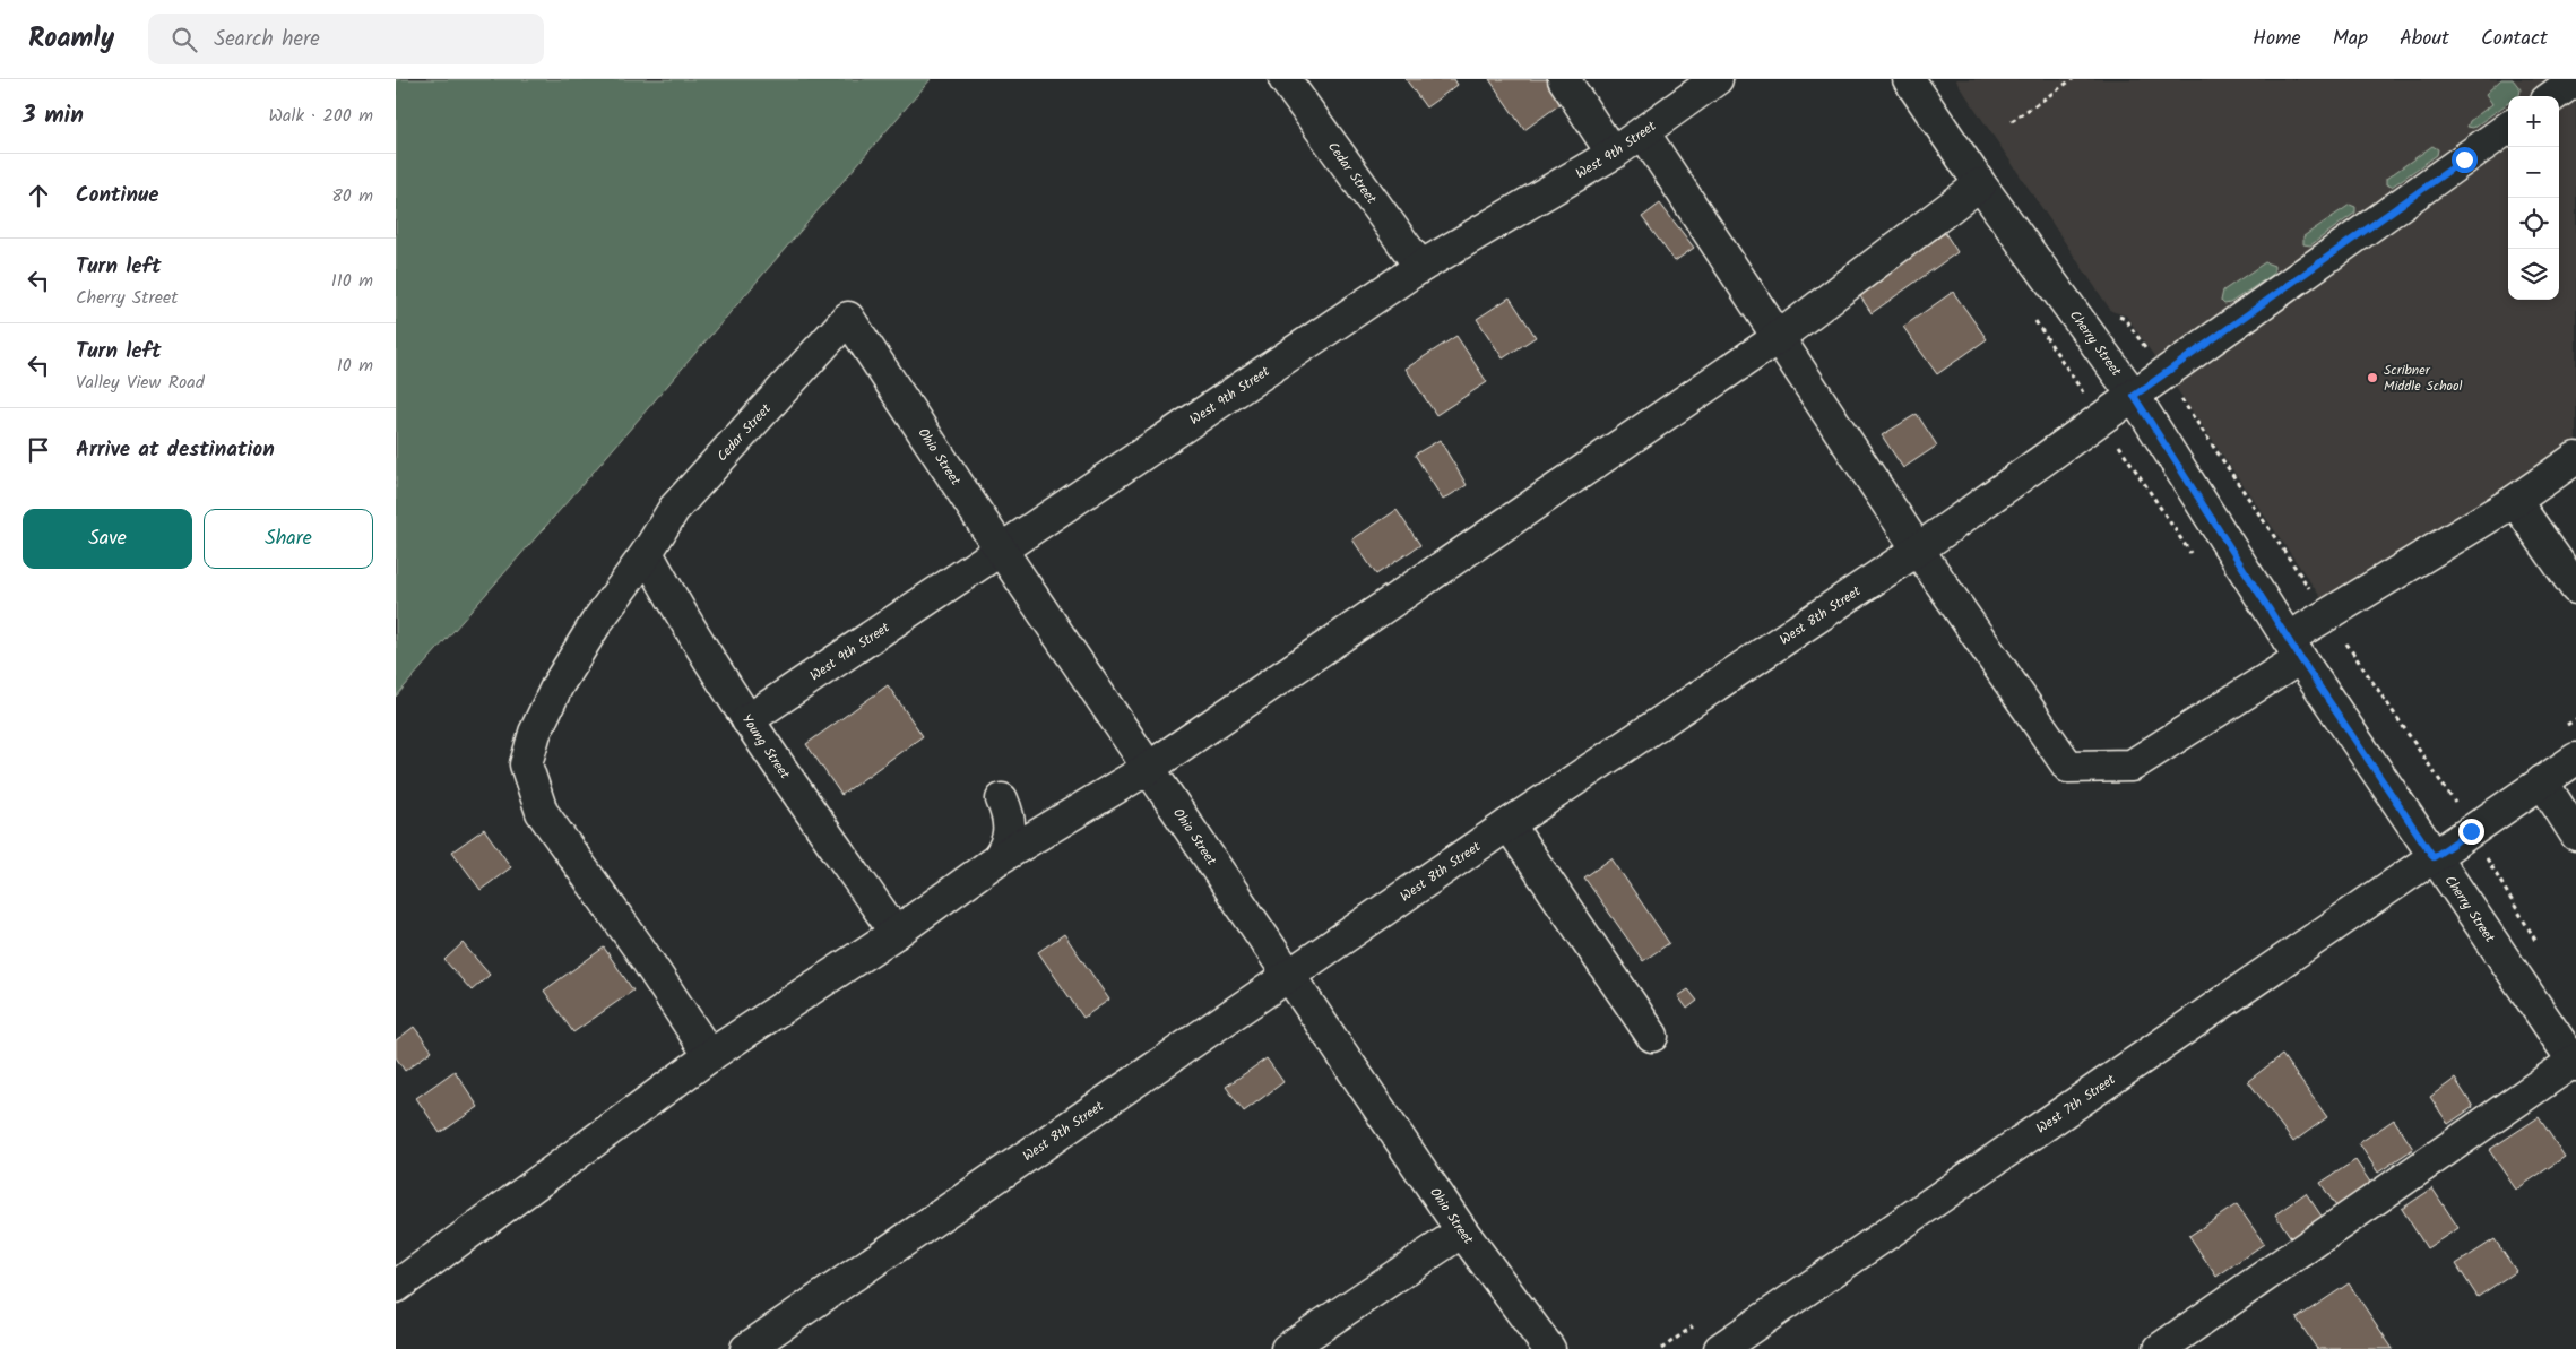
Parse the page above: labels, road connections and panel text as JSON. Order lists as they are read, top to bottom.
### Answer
{
  "streets": {
    "street": [
      "West 9th Street",
      "Cedar Street",
      "Cherry Street",
      "Ohio Street",
      "West 8th Street",
      "Young Street",
      "West 7th Street"
    ]
  },
  "crossings": [
    ["West 9th Street", "Cedar Street"],
    ["West 9th Street", "Ohio Street"],
    ["West 9th Street", "Young Street"],
    ["Cedar Street", "Ohio Street"],
    ["Cedar Street", "Young Street"],
    ["Cherry Street", "West 8th Street"],
    ["Cherry Street", "West 7th Street"],
    ["Ohio Street", "West 8th Street"]
  ],
  "places": ["Scribner Middle School"],
  "page": {
    "header": "Roamly",
    "search": "Search here",
    "nav": [
      "Home",
      "Map",
      "About",
      "Contact"
    ],
    "heading": ["3 min", "Walk · 200 m"],
    "map_buttons": ["+", "−"],
    "list": [
      ["Continue", "80 m"],
      ["Turn left", "Cherry Street", "110 m"],
      ["Turn left", "Valley View Road", "10 m"],
      "Arrive at destination"
    ],
    "buttons": ["Save", "Share"]
  }
}
